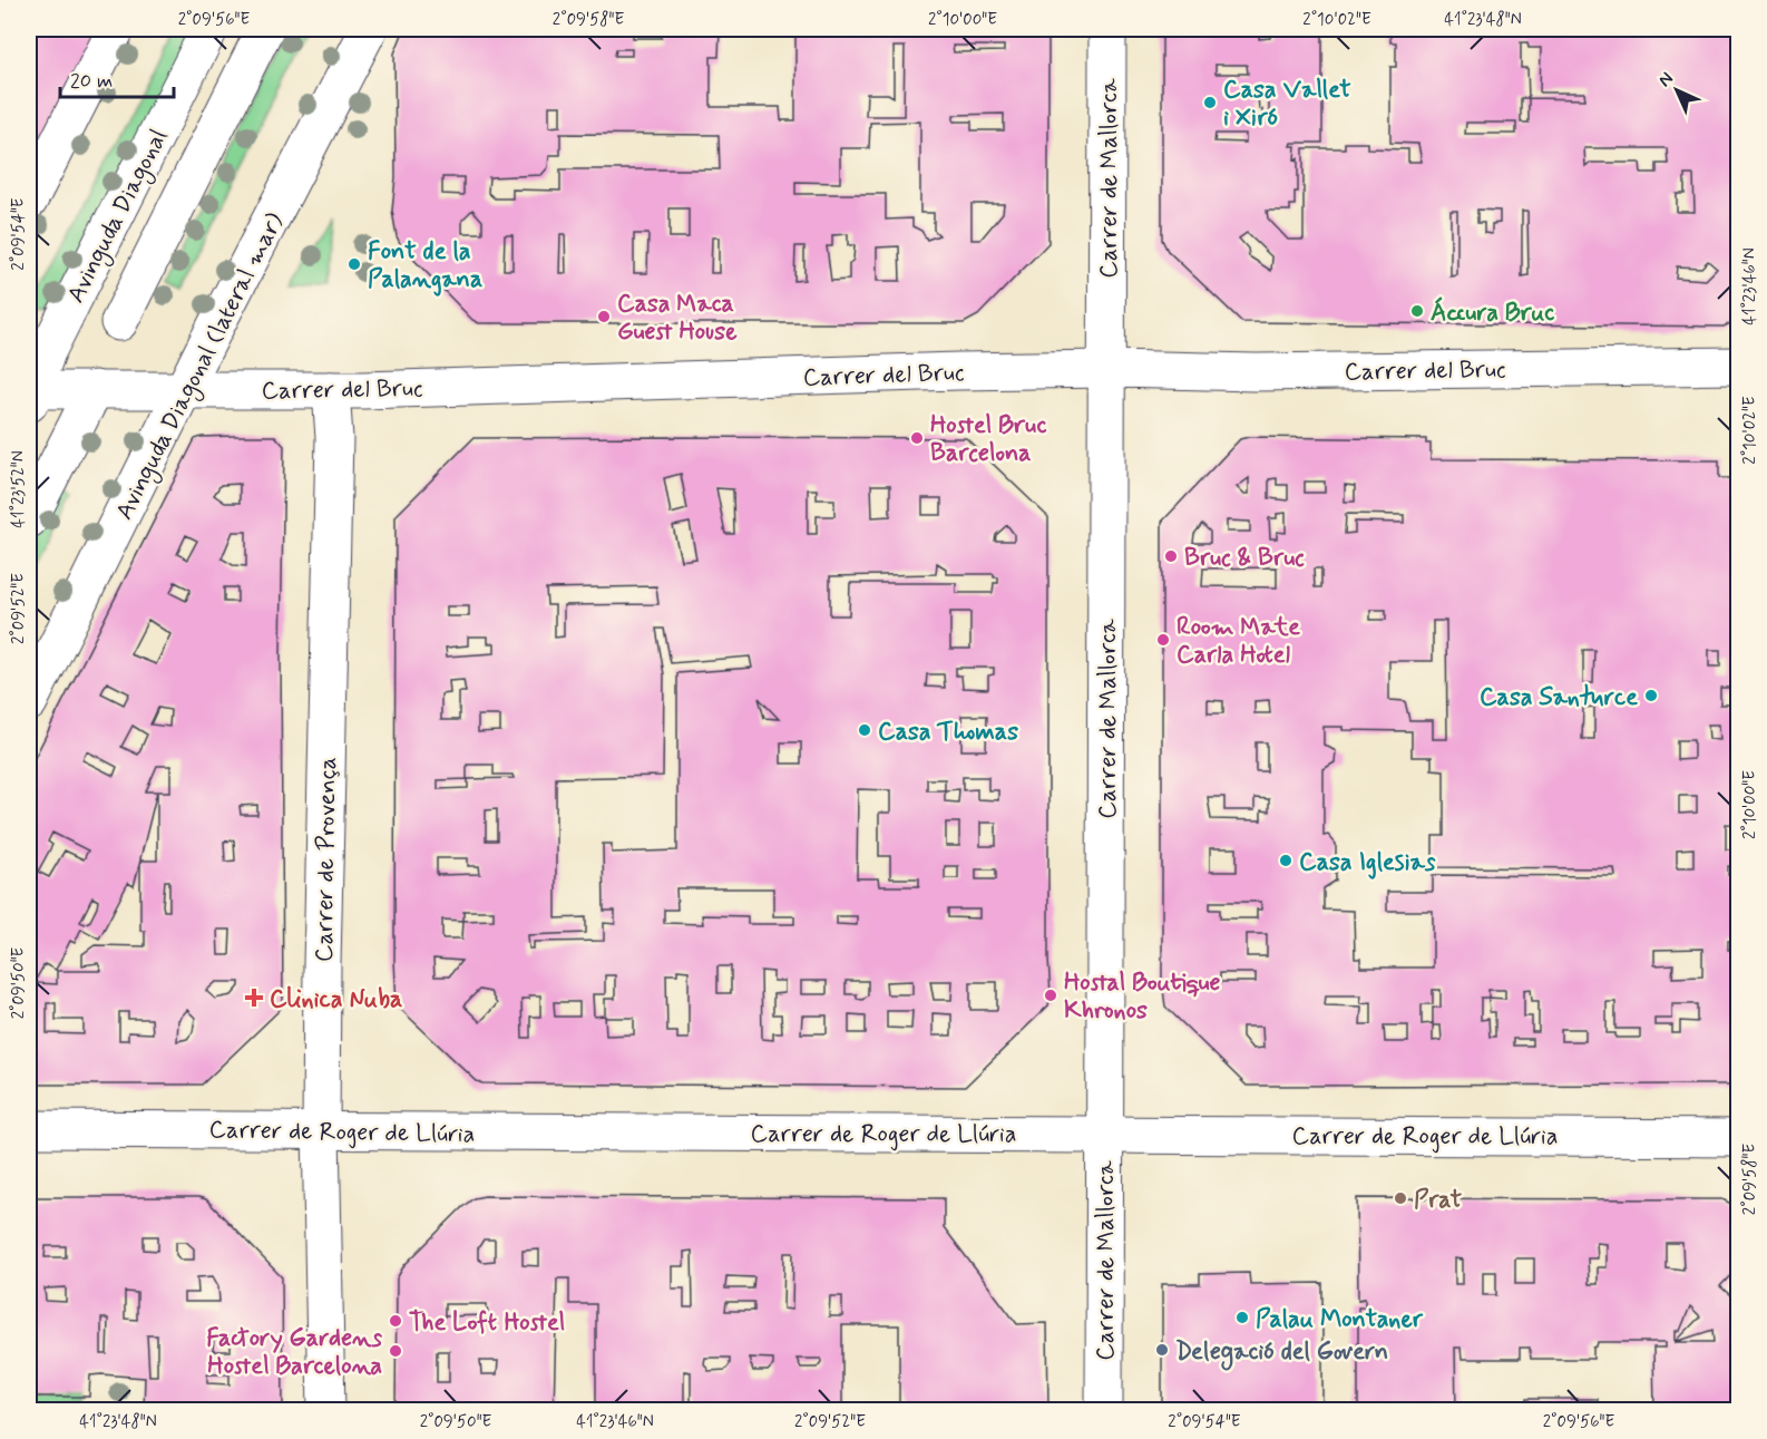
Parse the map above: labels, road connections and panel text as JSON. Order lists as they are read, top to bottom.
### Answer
{
  "streets": {
    "street": [
      "Carrer de Mallorca",
      "Avinguda Diagonal",
      "Avinguda Diagonal (lateral mar)",
      "Carrer del Bruc",
      "Carrer de Provença",
      "Carrer de Roger de Llúria"
    ]
  },
  "crossings": [
    ["Carrer de Mallorca", "Carrer del Bruc"],
    ["Carrer de Mallorca", "Carrer de Roger de Llúria"],
    ["Avinguda Diagonal", "Carrer del Bruc"],
    ["Avinguda Diagonal (lateral mar)", "Carrer del Bruc"],
    ["Carrer del Bruc", "Carrer de Provença"],
    ["Carrer de Provença", "Carrer de Roger de Llúria"]
  ],
  "places": {
    "other": [
      "Casa Vallet i Xiró",
      "Font de la Palangana",
      "Áccura Bruc",
      "Casa Maca Guest House",
      "Hostel Bruc Barcelona",
      "Bruc & Bruc",
      "Room Mate Carla Hotel",
      "Casa Santurce",
      "Casa Thomas",
      "Casa Iglesias",
      "Hostal Boutique Khronos",
      "Prat",
      "Palau Montaner",
      "The Loft Hostel",
      "Delegació del Govern",
      "Factory Gardens Hostel Barcelona"
    ],
    "health": ["Clinica Nuba"]
  },
  "scale_bar": "20 m",
  "north": "top left",
  "coordinates": [
    "2°09'56\"E",
    "2°09'58\"E",
    "2°10'00\"E",
    "2°10'02\"E",
    "41°23'48\"N",
    "2°09'54\"E",
    "41°23'46\"N",
    "41°23'52\"N",
    "2°09'52\"E",
    "2°09'50\"E"
  ]
}
